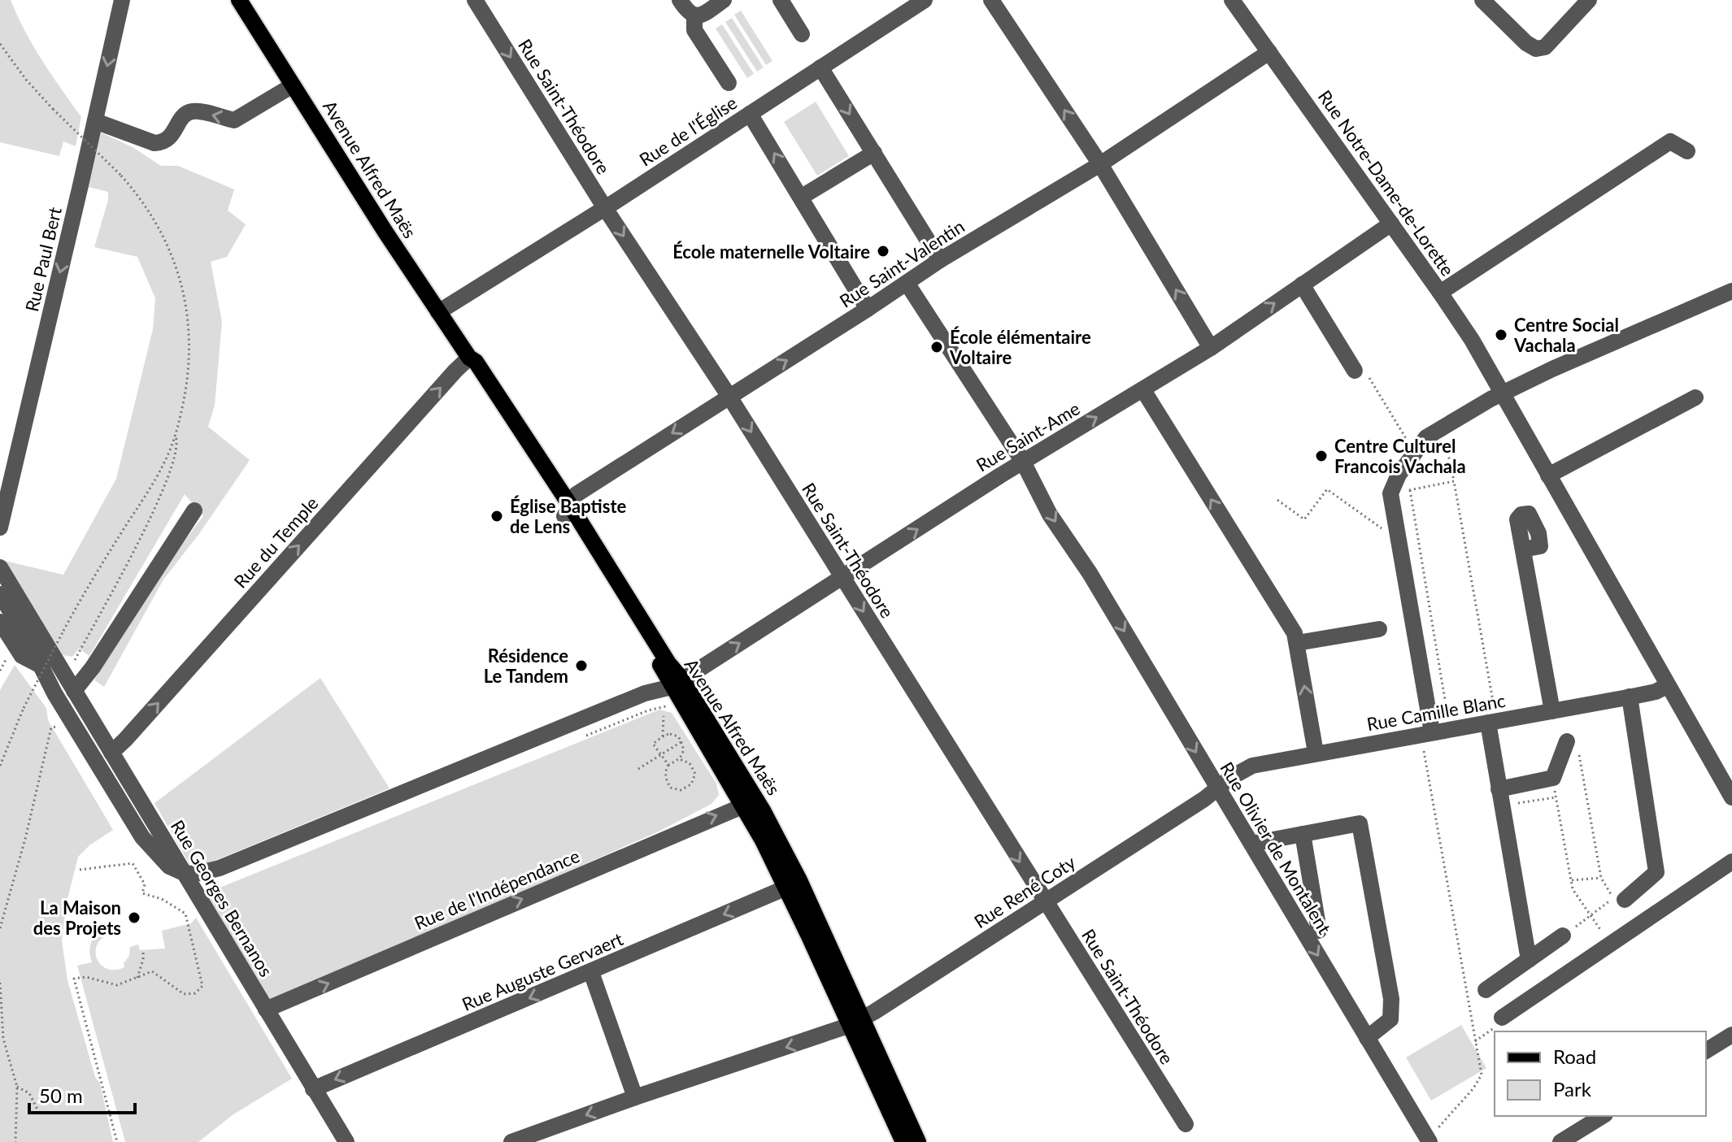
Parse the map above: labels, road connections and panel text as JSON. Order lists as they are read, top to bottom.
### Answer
{
  "streets": {
    "main road": ["Avenue Alfred Maës"],
    "street": [
      "Rue Saint-Théodore",
      "Rue de l'Église",
      "Rue Notre-Dame-de-Lorette",
      "Rue Paul Bert",
      "Rue Saint-Valentin",
      "Rue Saint-Ame",
      "Rue du Temple",
      "Rue Camille Blanc",
      "Rue Olivier de Montalent",
      "Rue de l'Indépendance",
      "Rue René Coty",
      "Rue Georges Bernanos",
      "Rue Auguste Gervaert"
    ]
  },
  "crossings": [
    ["Rue Saint-Théodore", "Rue de l'Église"],
    ["Rue Saint-Théodore", "Rue Saint-Valentin"],
    ["Rue Saint-Théodore", "Rue Saint-Ame"],
    ["Rue Saint-Théodore", "Rue René Coty"],
    ["Rue de l'Église", "Avenue Alfred Maës"],
    ["Avenue Alfred Maës", "Rue Saint-Valentin"],
    ["Avenue Alfred Maës", "Rue Saint-Ame"],
    ["Avenue Alfred Maës", "Rue du Temple"],
    ["Avenue Alfred Maës", "Rue de l'Indépendance"],
    ["Avenue Alfred Maës", "Rue René Coty"],
    ["Avenue Alfred Maës", "Rue Auguste Gervaert"],
    ["Rue Notre-Dame-de-Lorette", "Rue Saint-Valentin"],
    ["Rue Notre-Dame-de-Lorette", "Rue Saint-Ame"],
    ["Rue Notre-Dame-de-Lorette", "Rue Camille Blanc"],
    ["Rue Saint-Valentin", "Rue Olivier de Montalent"],
    ["Rue Saint-Ame", "Rue Olivier de Montalent"],
    ["Rue Saint-Ame", "Rue Georges Bernanos"],
    ["Rue du Temple", "Rue Georges Bernanos"],
    ["Rue Camille Blanc", "Rue Olivier de Montalent"],
    ["Rue Camille Blanc", "Rue René Coty"],
    ["Rue Olivier de Montalent", "Rue René Coty"],
    ["Rue de l'Indépendance", "Rue Georges Bernanos"],
    ["Rue Georges Bernanos", "Rue Auguste Gervaert"]
  ],
  "one_way": [
    "Rue Saint-Théodore",
    "Rue Paul Bert",
    "Rue Saint-Ame",
    "Rue de l'Indépendance",
    "Rue René Coty",
    "Rue Auguste Gervaert"
  ],
  "places": [
    "École maternelle Voltaire",
    "Centre Social Vachala",
    "École élémentaire Voltaire",
    "Centre Culturel Francois Vachala",
    "Église Baptiste de Lens",
    "Résidence Le Tandem",
    "La Maison des Projets"
  ],
  "legend": ["Road", "Park"],
  "scale_bar": "50 m"
}
